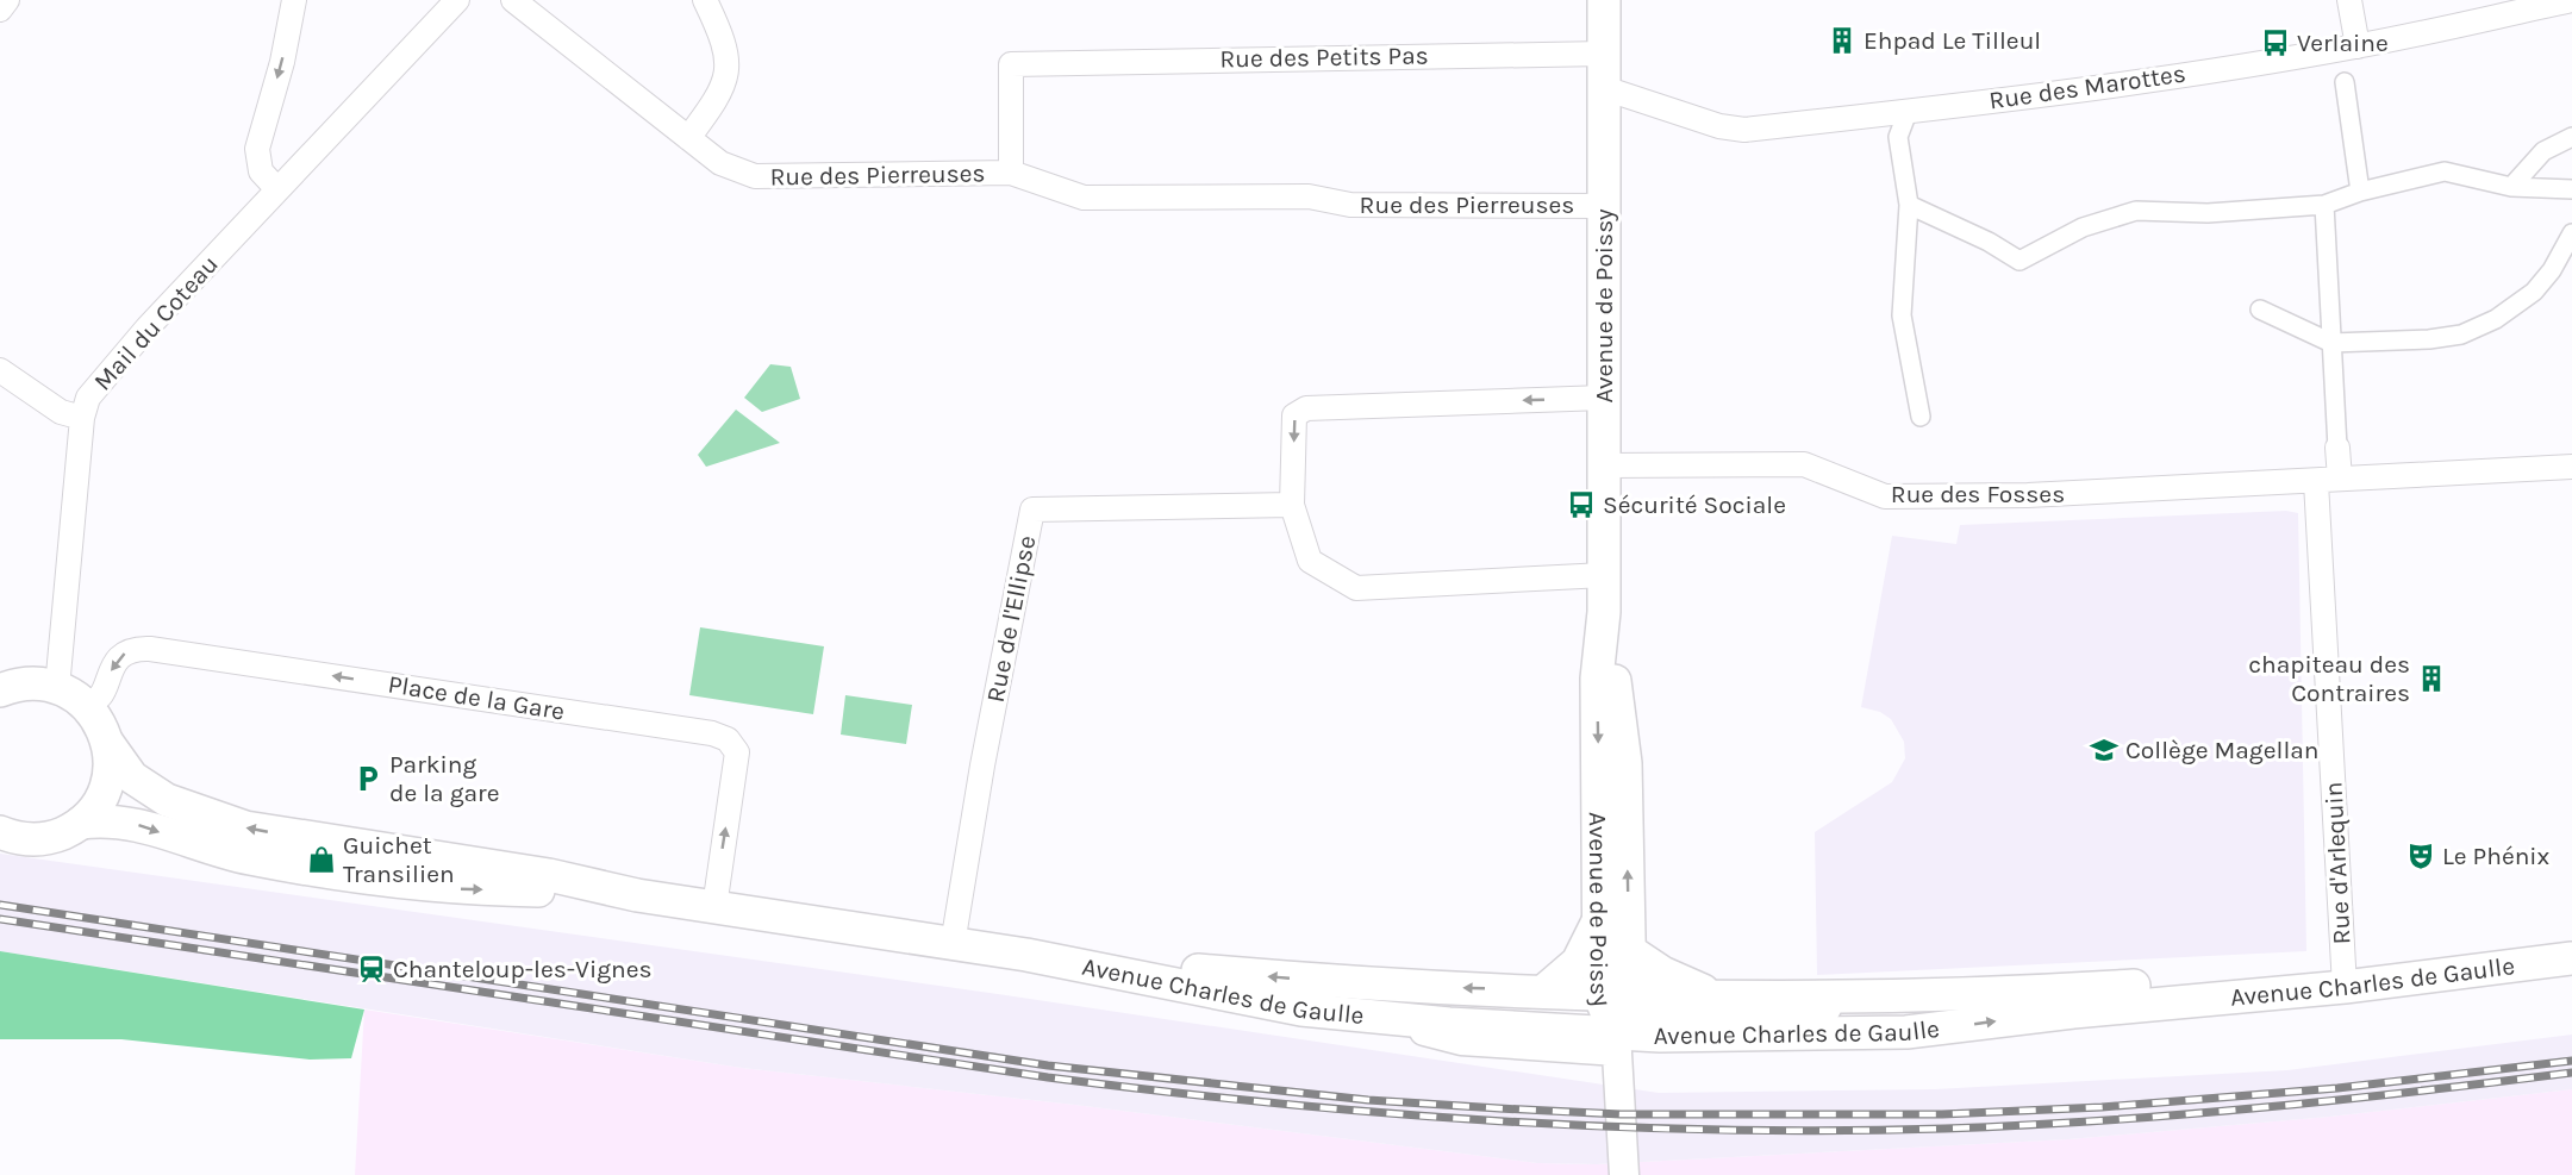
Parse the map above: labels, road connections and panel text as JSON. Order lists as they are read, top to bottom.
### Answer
{
  "streets": {
    "main road": ["Avenue de Poissy", "Avenue Charles de Gaulle"],
    "street": [
      "Rue des Petits Pas",
      "Rue des Marottes",
      "Rue des Pierreuses",
      "Mail du Coteau",
      "Rue des Fosses",
      "Rue de l'Ellipse",
      "Place de la Gare",
      "Rue d'Arlequin"
    ]
  },
  "crossings": [
    ["Rue des Petits Pas", "Rue des Pierreuses"],
    ["Rue des Petits Pas", "Avenue de Poissy"],
    ["Rue des Marottes", "Avenue de Poissy"],
    ["Rue des Pierreuses", "Avenue de Poissy"],
    ["Avenue de Poissy", "Rue des Fosses"],
    ["Avenue de Poissy", "Avenue Charles de Gaulle"],
    ["Mail du Coteau", "Place de la Gare"],
    ["Mail du Coteau", "Avenue Charles de Gaulle"],
    ["Rue des Fosses", "Rue d'Arlequin"],
    ["Rue de l'Ellipse", "Avenue Charles de Gaulle"],
    ["Place de la Gare", "Avenue Charles de Gaulle"],
    ["Rue d'Arlequin", "Avenue Charles de Gaulle"]
  ],
  "places": {
    "building": ["Ehpad Le Tilleul", "chapiteau des Contraires"],
    "bus stop": ["Verlaine", "Sécurité Sociale"],
    "school or university": ["Collège Magellan"],
    "parking": ["Parking de la gare"],
    "theatre": ["Le Phénix"],
    "shop": ["Guichet Transilien"],
    "station": ["Chanteloup-les-Vignes"]
  }
}
